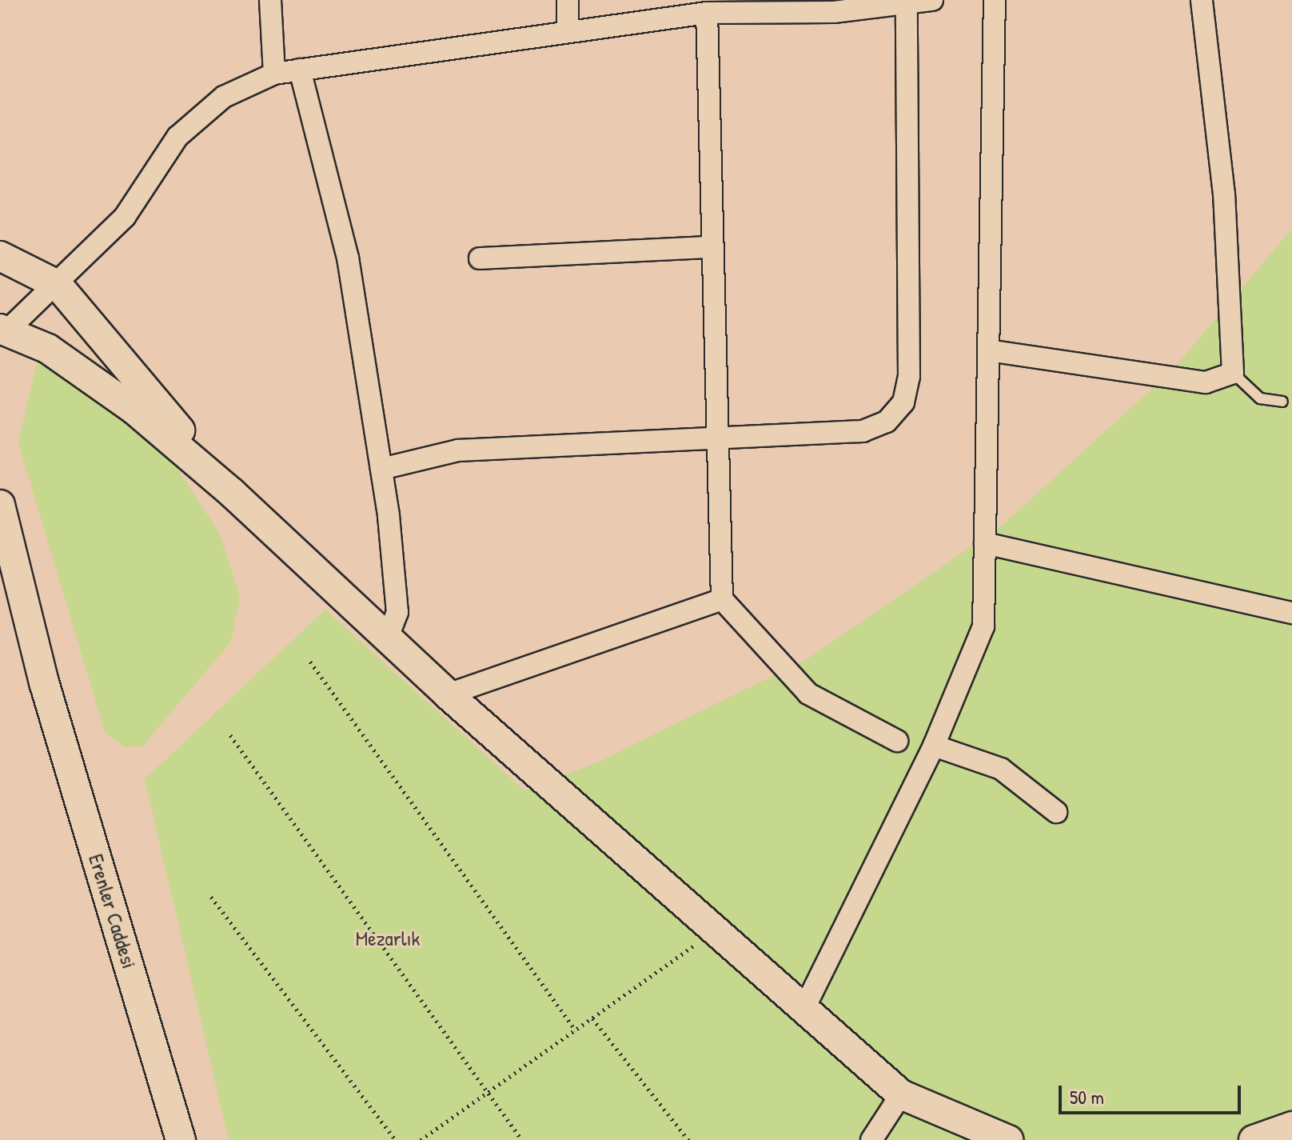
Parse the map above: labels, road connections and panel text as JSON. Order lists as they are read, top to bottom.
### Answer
{
  "streets": {
    "street": ["Erenler Caddesi"]
  },
  "parks": ["Mezarlık"],
  "scale_bar": "50 m"
}
